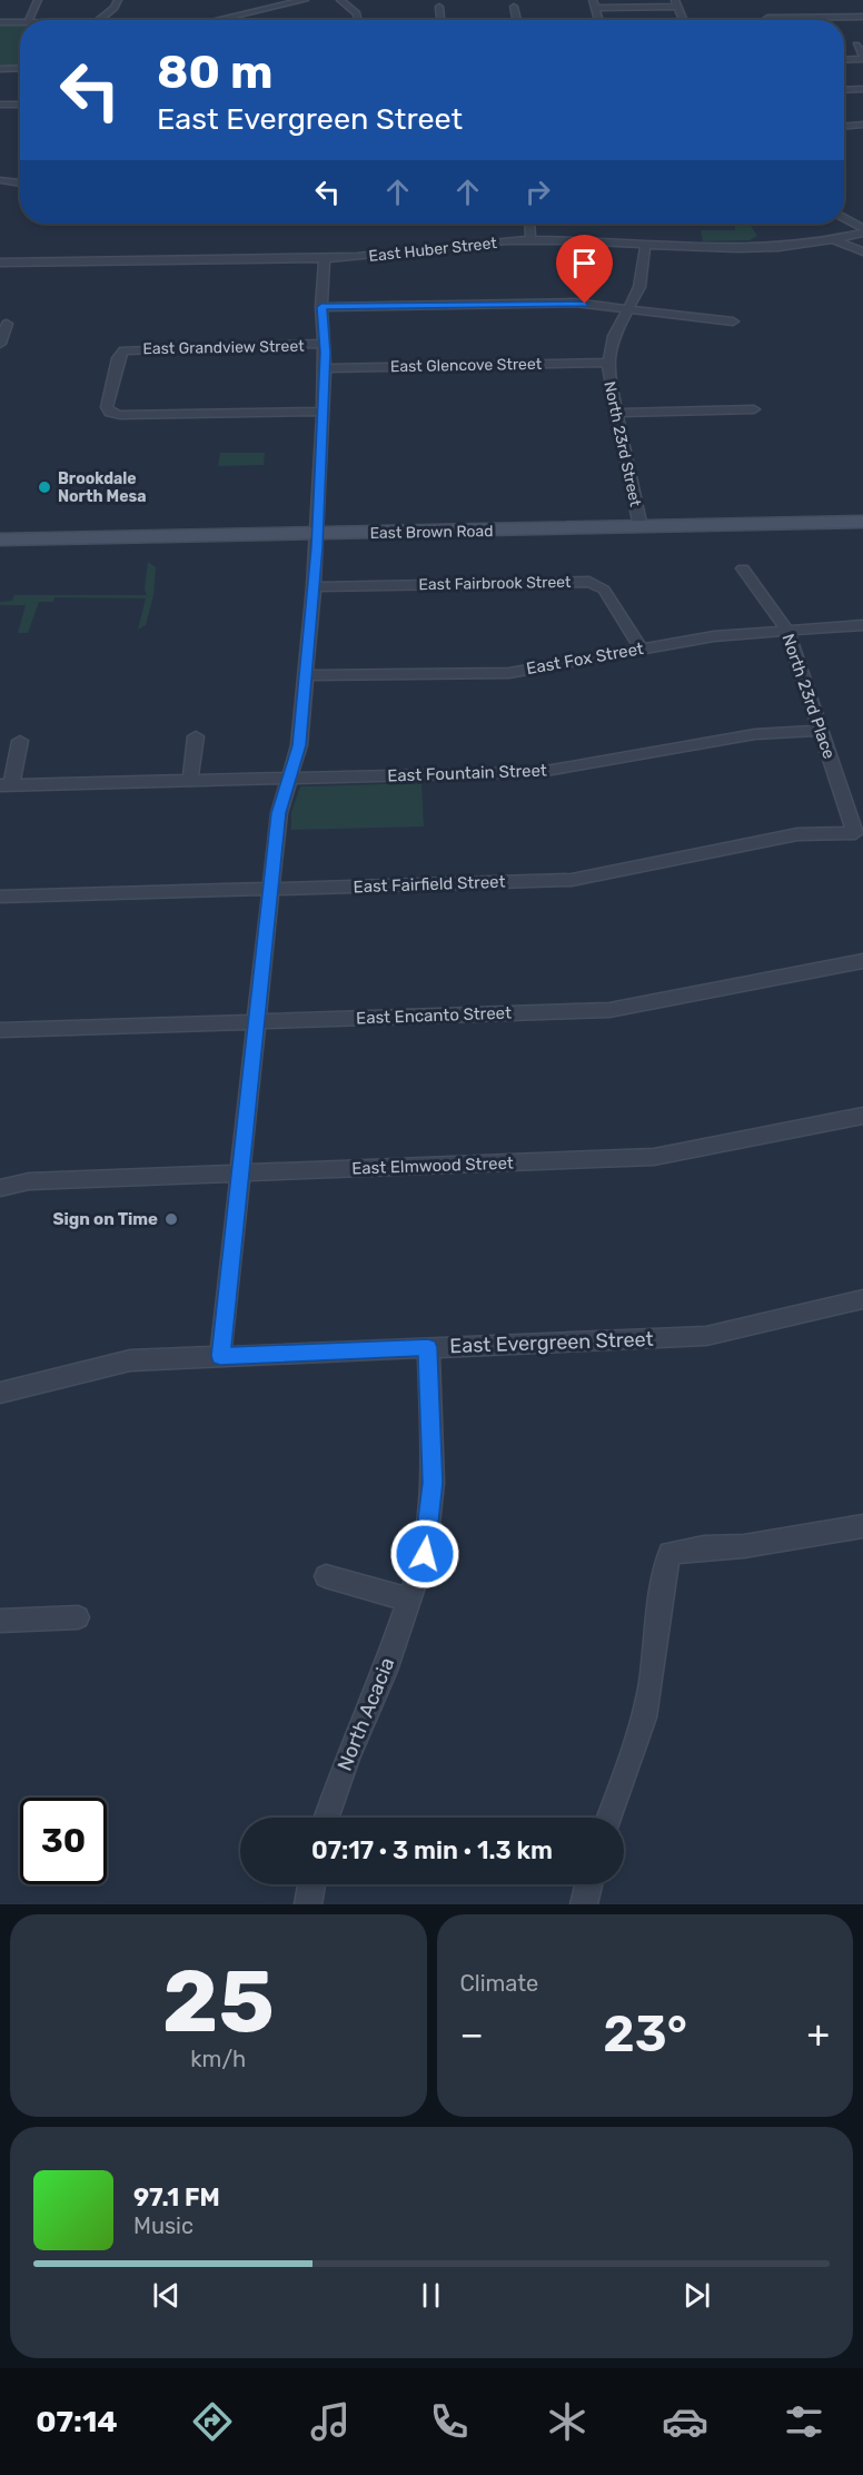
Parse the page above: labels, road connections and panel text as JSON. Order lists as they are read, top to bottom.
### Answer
{
  "streets": {
    "main road": ["East Brown Road"],
    "street": [
      "East Huber Street",
      "East Grandview Street",
      "East Glencove Street",
      "North 23rd Street",
      "East Fairbrook Street",
      "East Fox Street",
      "North 23rd Place",
      "East Fountain Street",
      "East Fairfield Street",
      "East Encanto Street",
      "East Elmwood Street",
      "East Evergreen Street",
      "North Acacia"
    ]
  },
  "crossings": [
    ["East Huber Street", "North 23rd Street"],
    ["East Glencove Street", "North 23rd Street"],
    ["North 23rd Street", "East Brown Road"],
    ["East Fairbrook Street", "East Fox Street"],
    ["East Fox Street", "North 23rd Place"],
    ["North 23rd Place", "East Fountain Street"],
    ["North 23rd Place", "East Fairfield Street"],
    ["East Evergreen Street", "North Acacia"]
  ],
  "places": ["Brookdale North Mesa", "Sign on Time"],
  "page": {
    "turn": ["80 m", "East Evergreen Street"],
    "limit": "30",
    "trip": "07:17 · 3 min · 1.3 km",
    "tile": [
      ["25", "km/h"],
      "Climate"
    ],
    "heat": ["−", "23°", "+"],
    "song": ["97.1 FM", "Music"],
    "tabs": "07:14"
  }
}
